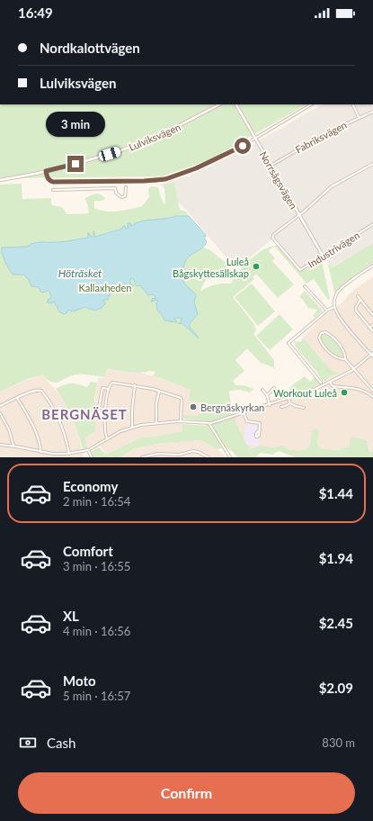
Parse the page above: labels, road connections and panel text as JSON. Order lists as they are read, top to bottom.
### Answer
{
  "streets": {
    "main road": ["Lulviksvägen", "Norrsågsvägen"],
    "street": ["Fabriksvägen", "Industrivägen"]
  },
  "crossings": [
    ["Fabriksvägen", "Norrsågsvägen"],
    ["Norrsågsvägen", "Industrivägen"]
  ],
  "districts": ["BERGNÄSET"],
  "water": ["Höträsket"],
  "parks": ["Kallaxheden"],
  "places": ["Luleå Bågskyttesällskap", "Workout Luleå", "Bergnäskyrkan"],
  "page": {
    "status": "16:49",
    "banner": ["Nordkalottvägen", "Lulviksvägen"],
    "bubble": "3 min",
    "list": [
      {
        "name": "Economy",
        "note": "2 min · 16:54",
        "value": "$1.44"
      },
      {
        "name": "Comfort",
        "note": "3 min · 16:55",
        "value": "$1.94"
      },
      {
        "name": "XL",
        "note": "4 min · 16:56",
        "value": "$2.45"
      },
      {
        "name": "Moto",
        "note": "5 min · 16:57",
        "value": "$2.09"
      }
    ],
    "pay": ["Cash", "830 m"],
    "buttons": "Confirm"
  }
}
